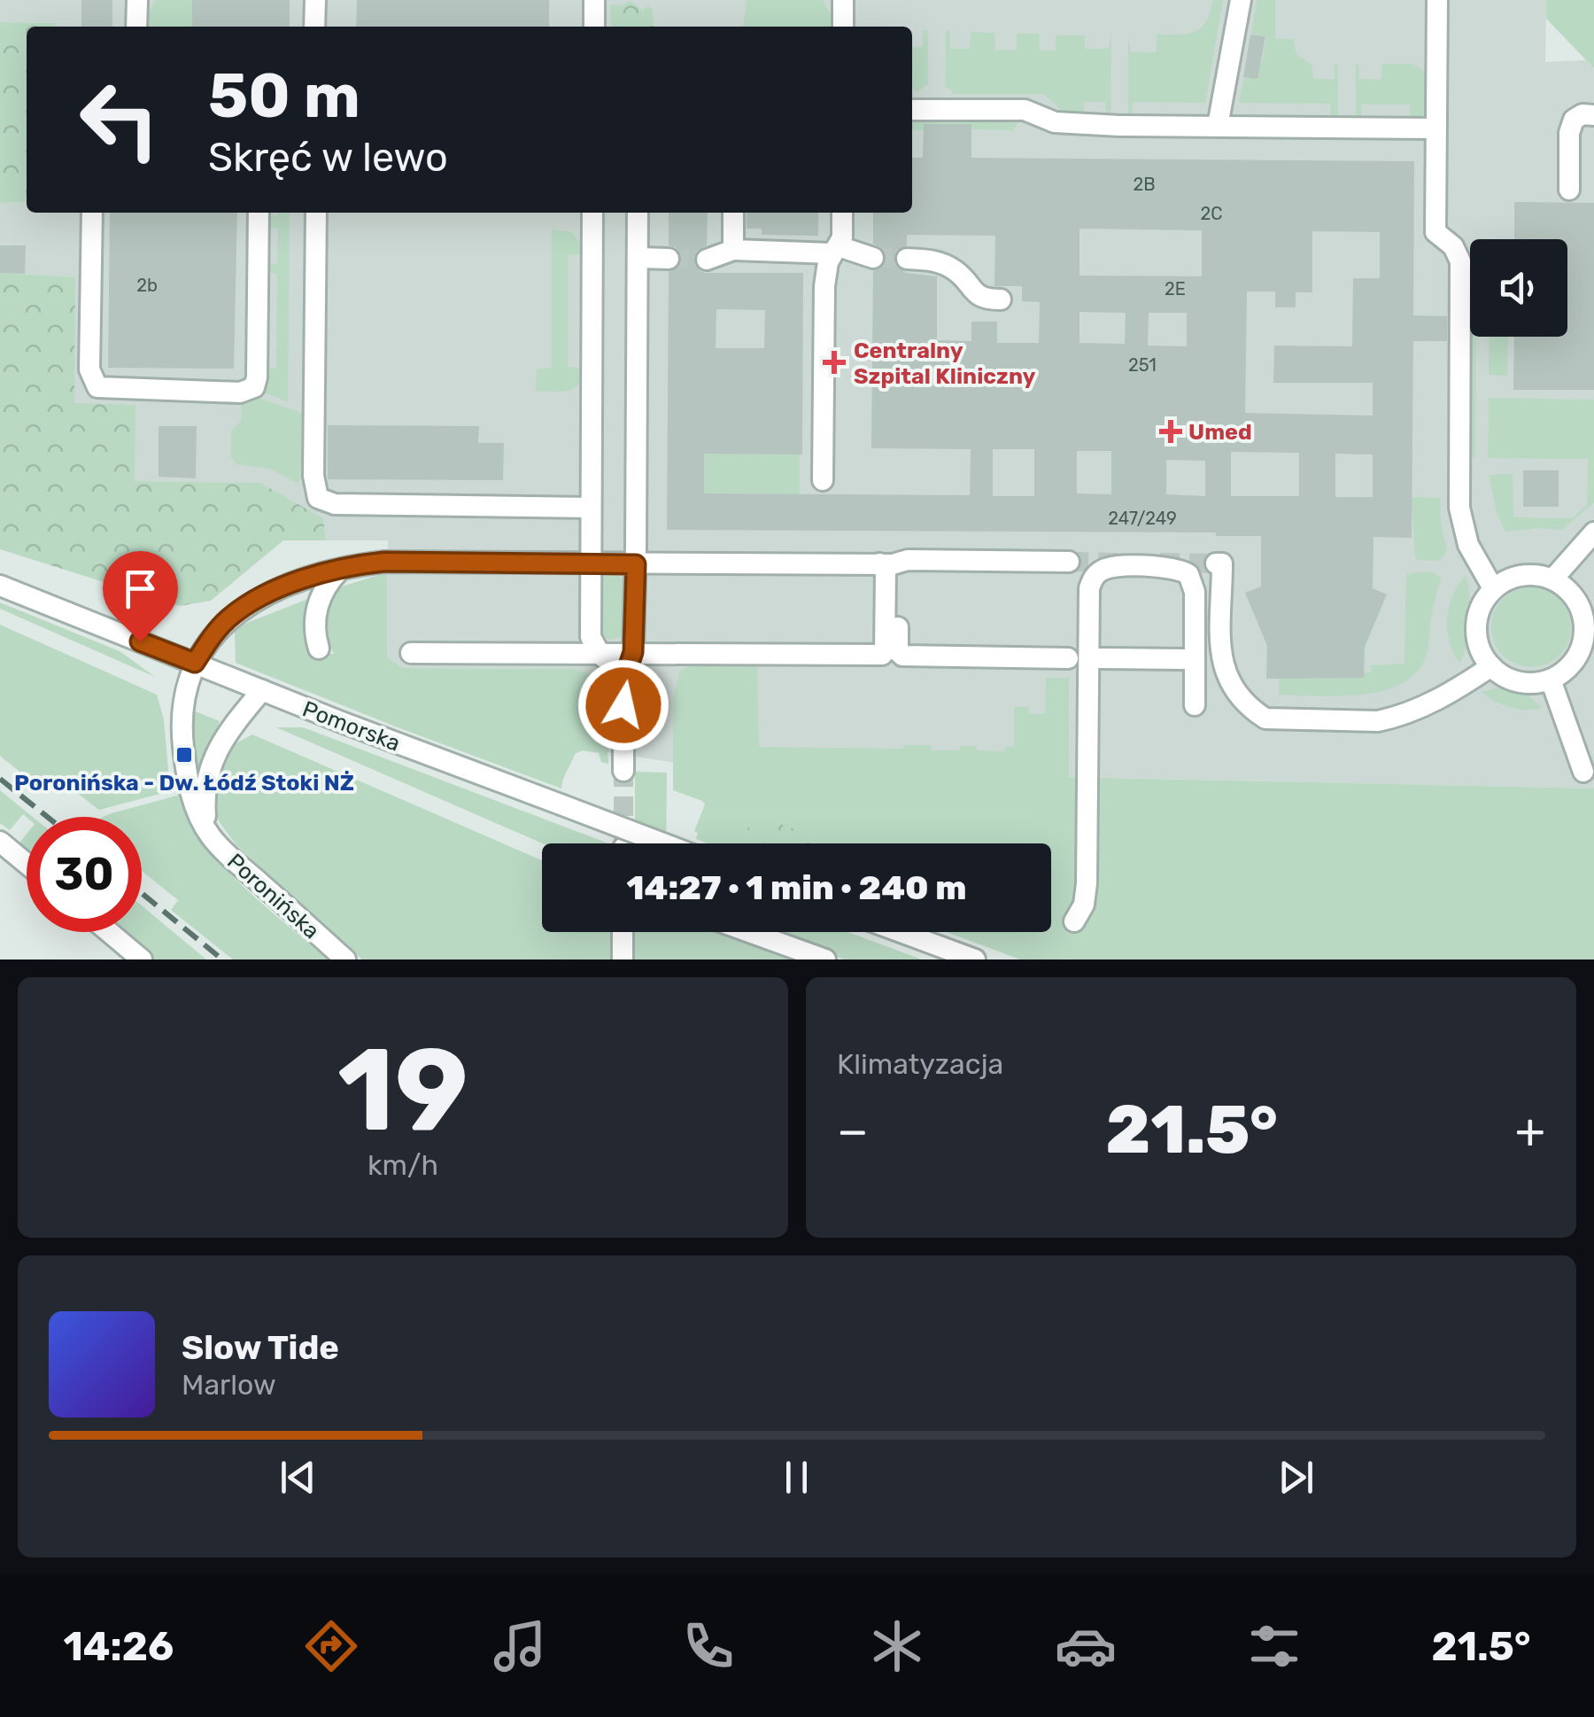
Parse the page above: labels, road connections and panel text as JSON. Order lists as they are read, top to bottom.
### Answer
{
  "streets": {
    "street": ["Pomorska", "Poronińska"]
  },
  "crossings": [
    ["Pomorska", "Poronińska"]
  ],
  "places": {
    "health": ["Centralny Szpital Kliniczny", "Umed"],
    "transit": ["Poronińska - Dw. Łódź Stoki NŻ"]
  },
  "house_numbers": [
    "2B",
    "2C",
    "2b",
    "2E",
    "251",
    "247/249"
  ],
  "page": {
    "turn": ["50 m", "Skręć w lewo"],
    "limit": "30",
    "trip": "14:27 · 1 min · 240 m",
    "tile": [
      ["19", "km/h"],
      "Klimatyzacja"
    ],
    "heat": ["−", "21.5°", "+"],
    "song": ["Slow Tide", "Marlow"],
    "tabs": ["14:26", "21.5°"]
  }
}
